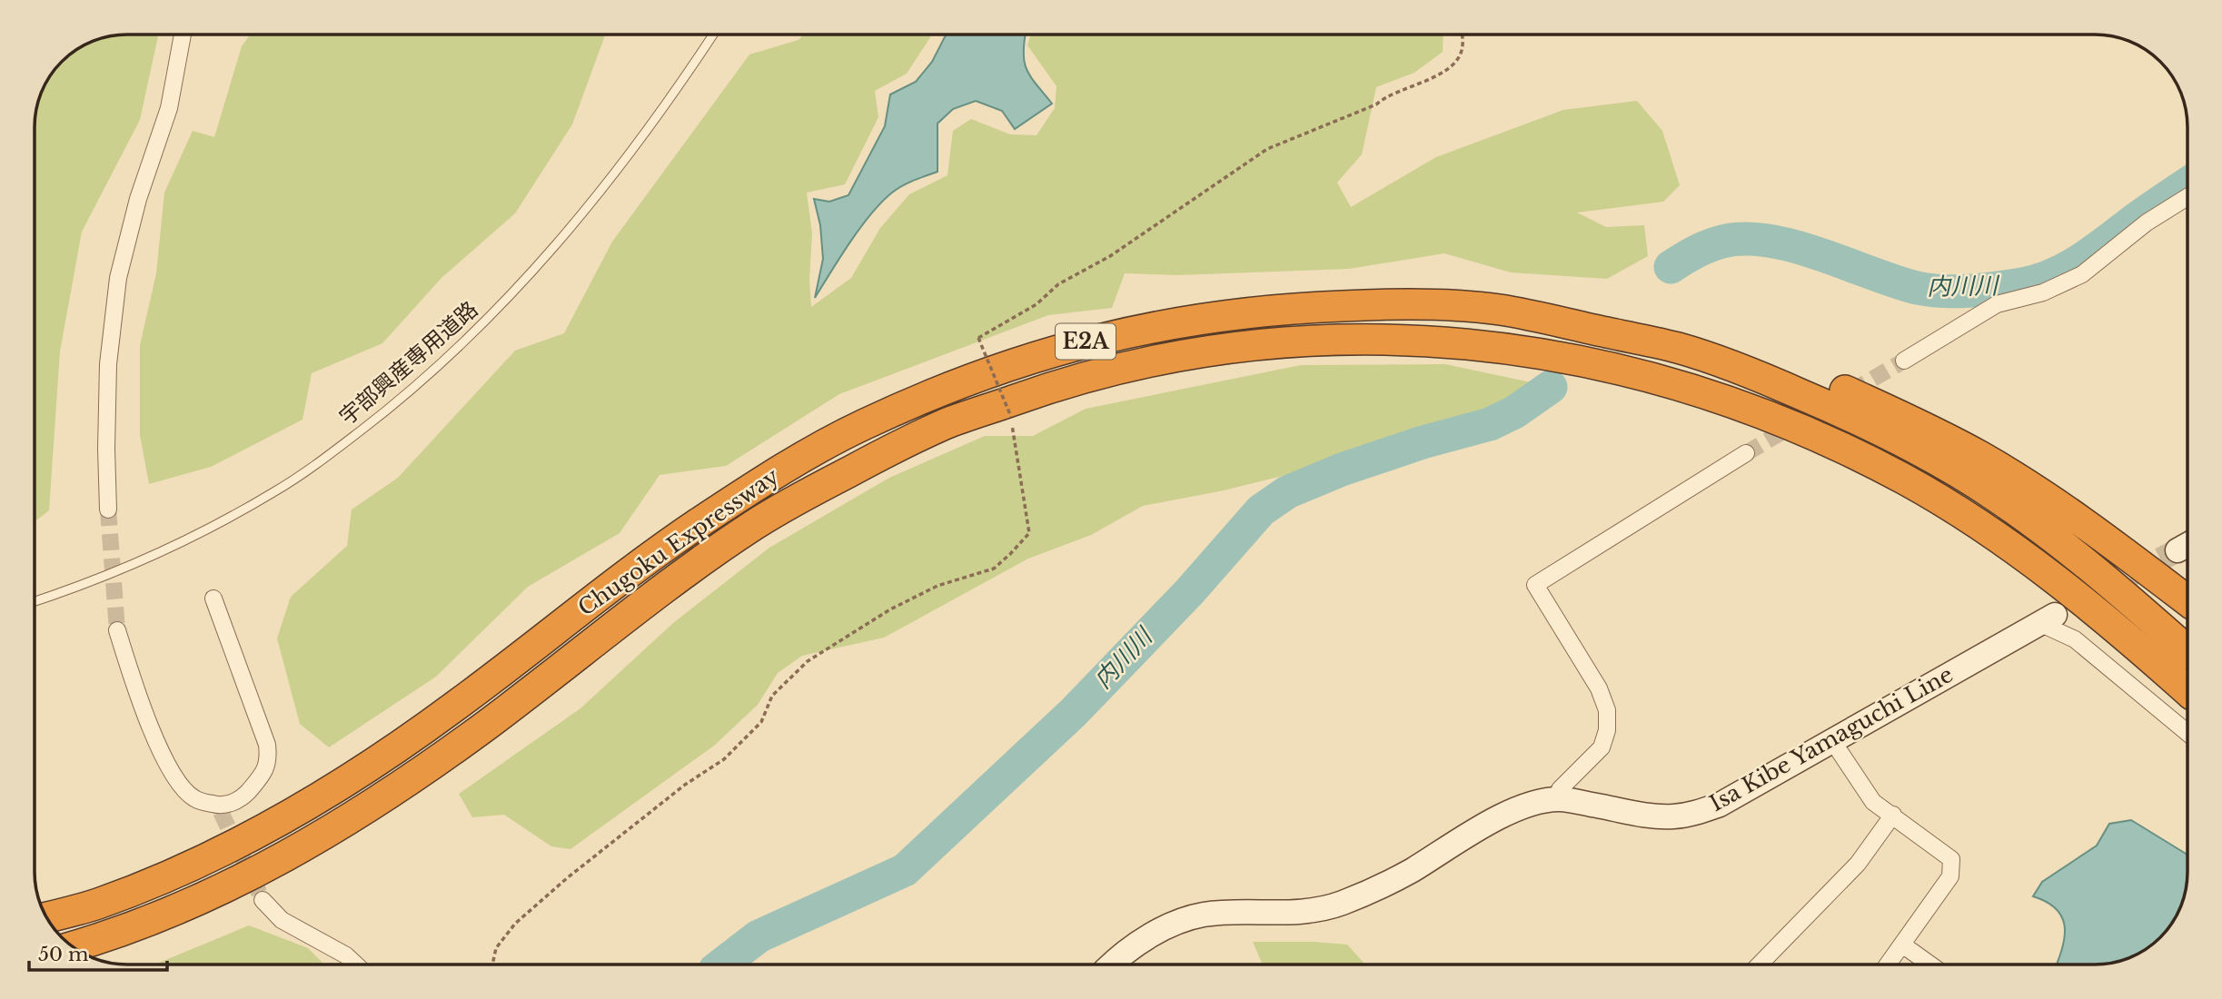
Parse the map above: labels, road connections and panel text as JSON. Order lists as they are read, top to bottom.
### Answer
{
  "streets": {
    "highway": ["E2A", "Chugoku Expressway"],
    "main road": ["Isa Kibe Yamaguchi Line"],
    "lane": ["宇部興産専用道路"]
  },
  "water": ["内川川"],
  "scale_bar": "50 m"
}
